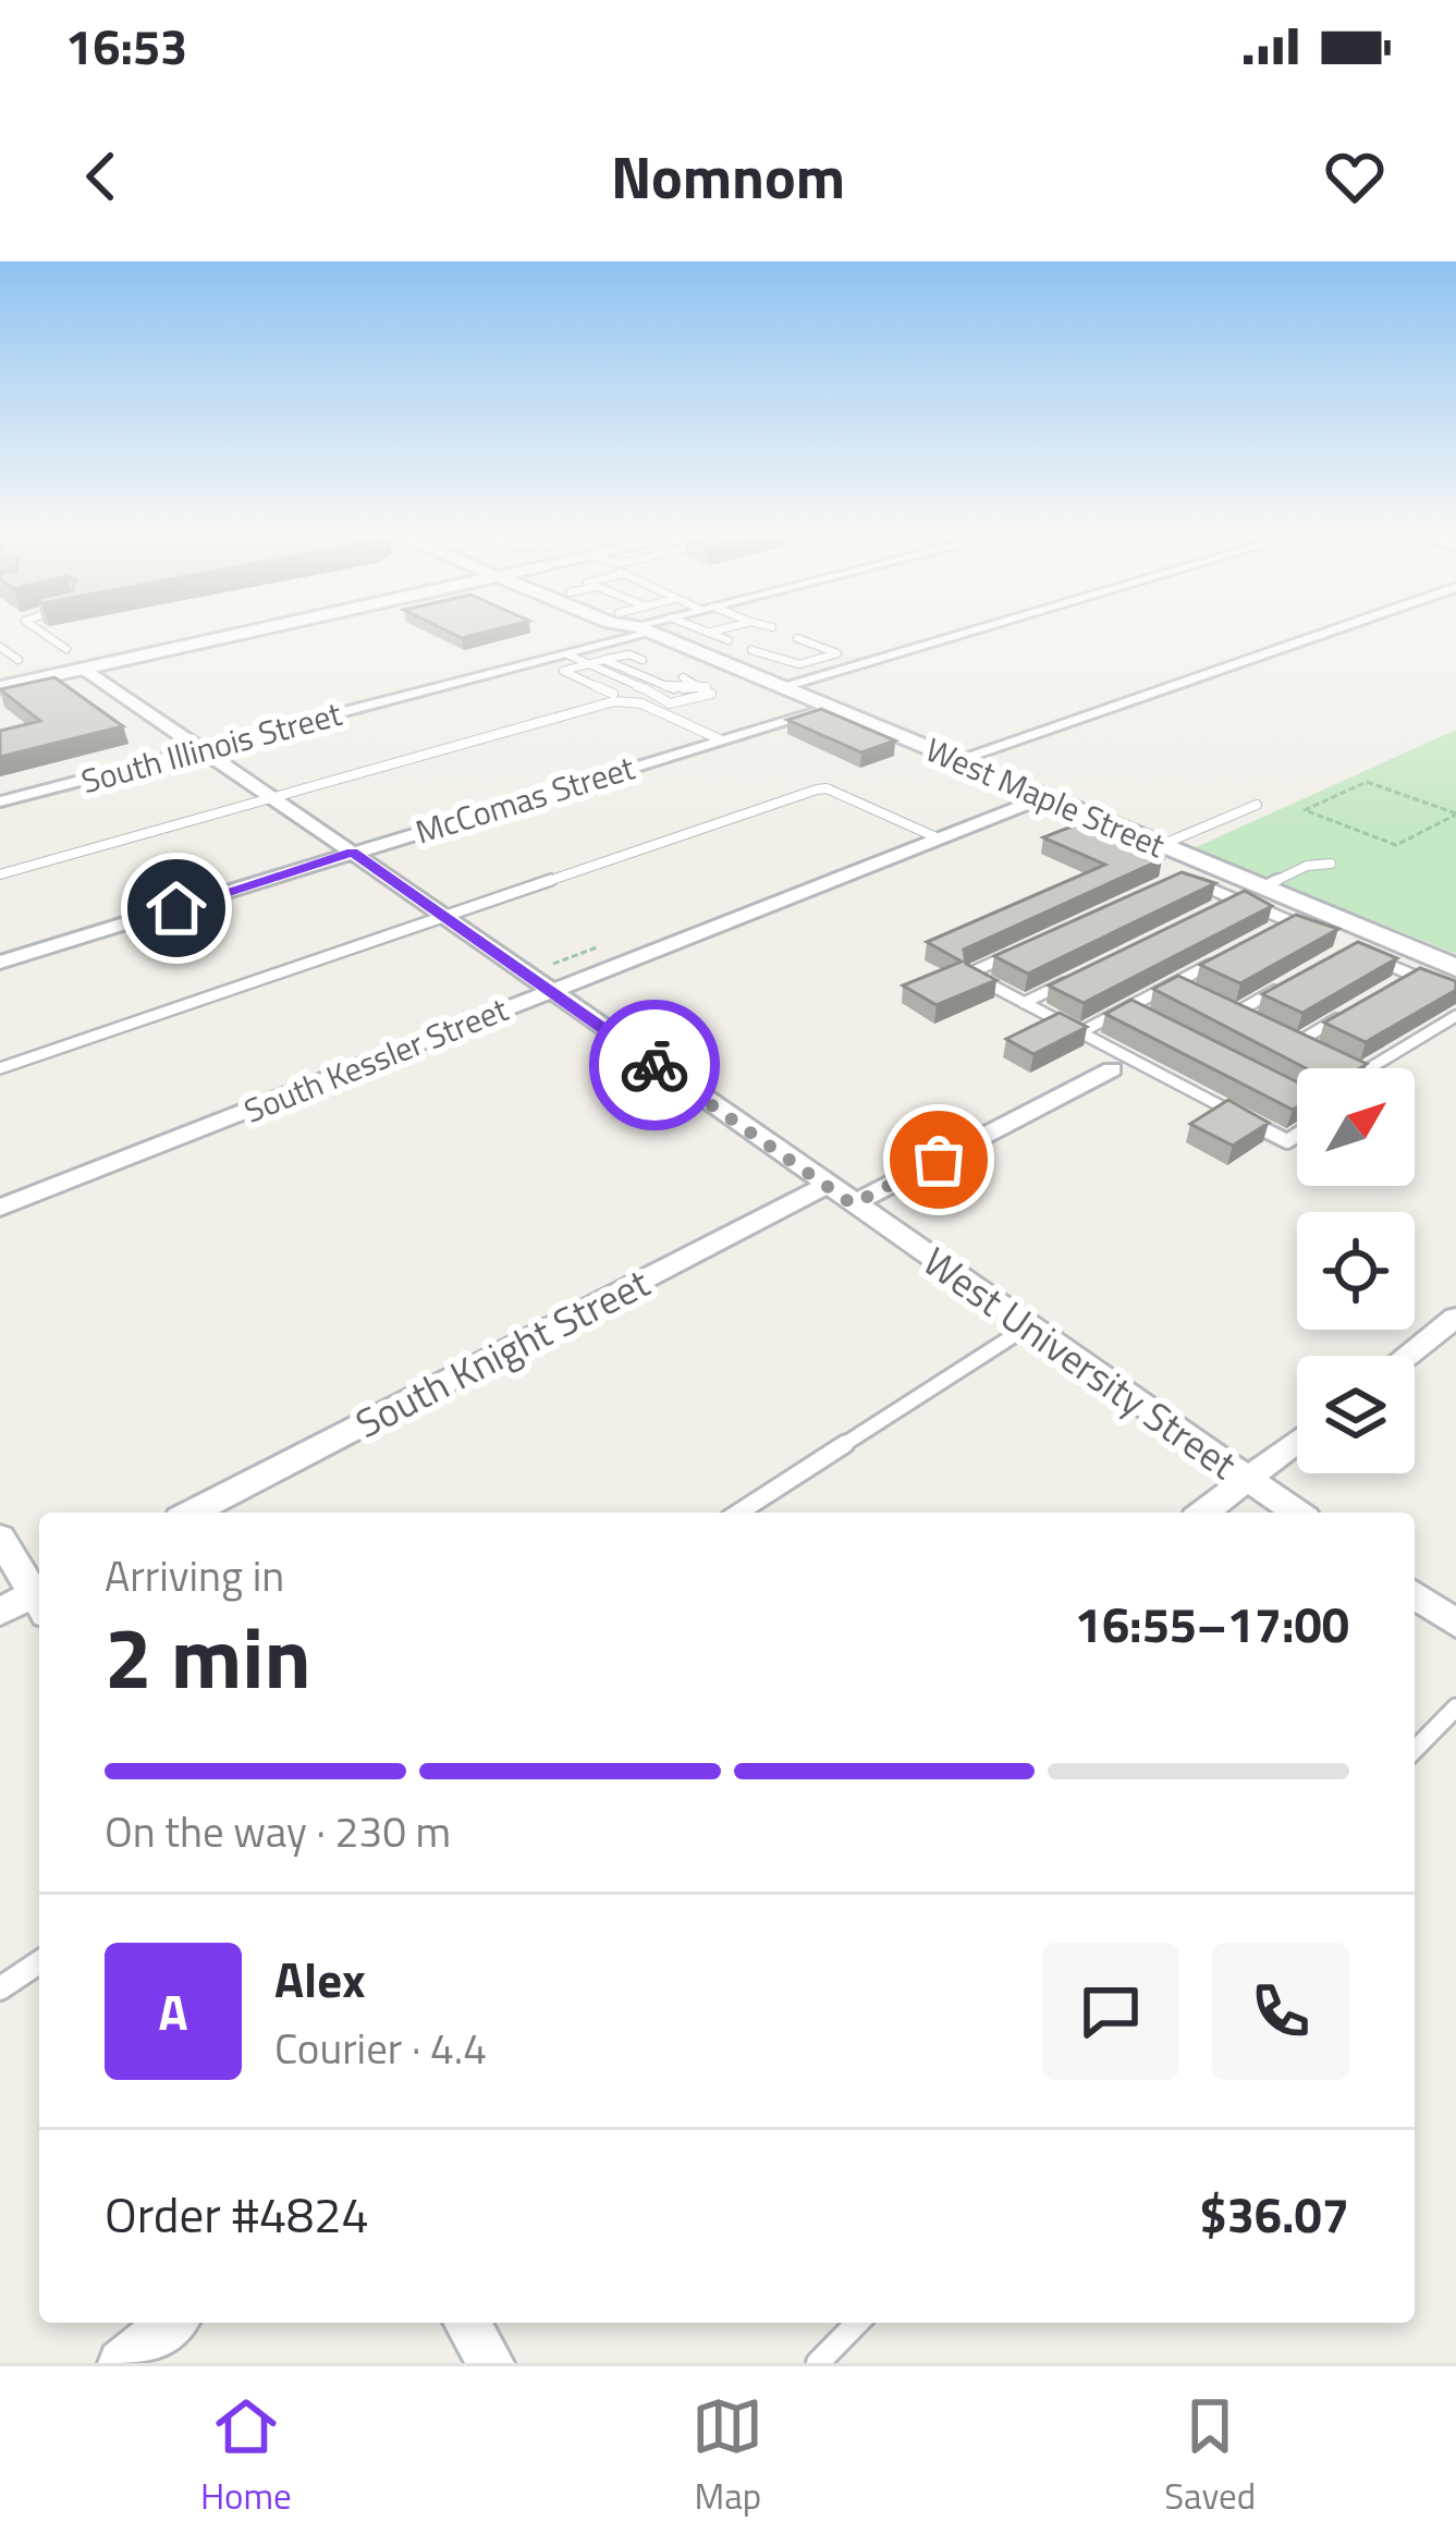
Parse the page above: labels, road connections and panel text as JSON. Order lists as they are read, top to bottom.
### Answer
{
  "streets": {
    "street": [
      "South Illinois Street",
      "West Maple Street",
      "McComas Street",
      "South Kessler Street",
      "South Knight Street",
      "West University Street"
    ]
  },
  "crossings": [
    ["South Illinois Street", "West University Street"],
    ["West Maple Street", "McComas Street"],
    ["West Maple Street", "South Kessler Street"],
    ["McComas Street", "West University Street"],
    ["South Kessler Street", "West University Street"],
    ["South Knight Street", "West University Street"]
  ],
  "north": "top right",
  "page": {
    "status": "16:53",
    "header": "Nomnom",
    "heading": ["2 min", "Arriving in", "16:55–17:00"],
    "panel": [
      "Alex",
      "Courier · 4.4",
      "Order #4824",
      "$36.07"
    ],
    "bar": "On the way · 230 m",
    "round": "A",
    "tabs": ["Home", "Map", "Saved"]
  }
}
